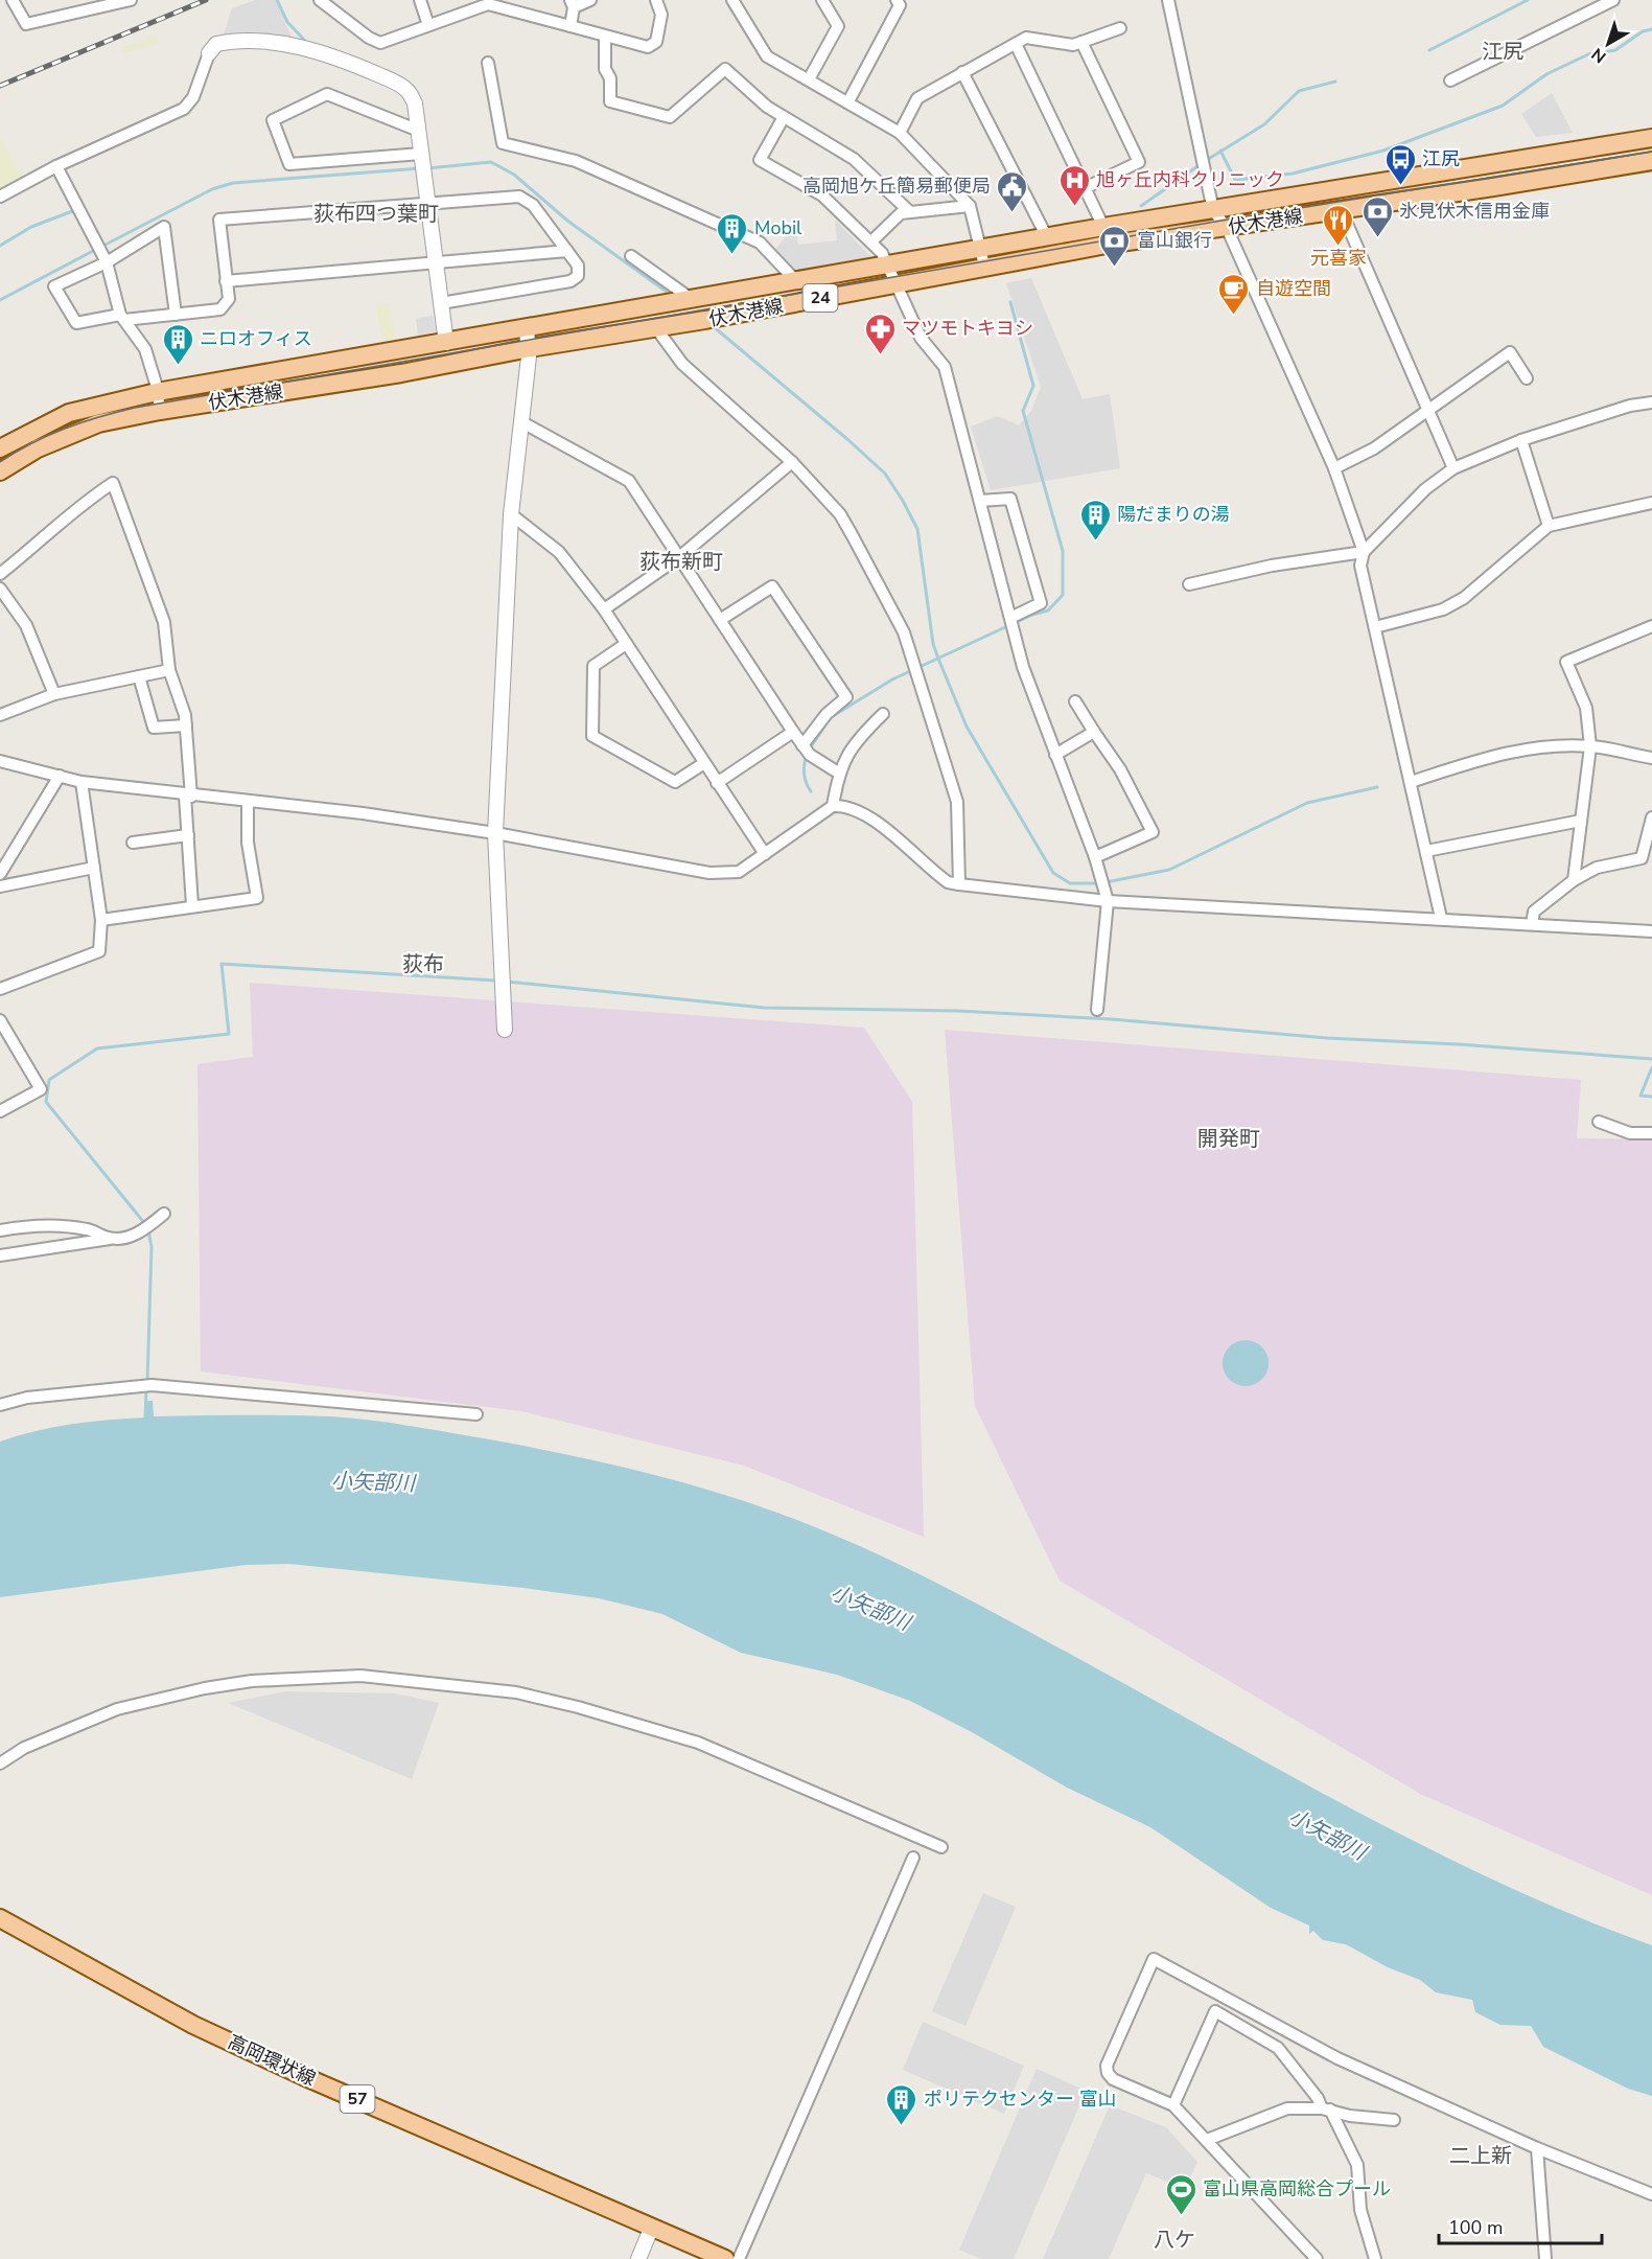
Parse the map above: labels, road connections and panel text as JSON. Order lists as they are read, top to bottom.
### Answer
{
  "streets": {
    "main road": [
      "伏木港線",
      "24",
      "高岡環状線",
      "57"
    ]
  },
  "districts": [
    "江尻",
    "荻布四つ葉町",
    "荻布新町",
    "荻布",
    "開発町",
    "二上新",
    "八ケ"
  ],
  "water": ["小矢部川"],
  "places": {
    "bus stop": ["江尻"],
    "hospital": ["旭ヶ丘内科クリニック"],
    "public building": ["高岡旭ケ丘簡易郵便局"],
    "bank": ["氷見伏木信用金庫", "富山銀行"],
    "restaurant": ["元喜家"],
    "building": [
      "Mobil",
      "ニロオフィス",
      "陽だまりの湯",
      "ポリテクセンター 富山"
    ],
    "cafe": ["自遊空間"],
    "pharmacy": ["マツモトキヨシ"],
    "sports": ["富山県高岡総合プール"]
  },
  "scale_bar": "100 m",
  "north": "bottom left"
}
